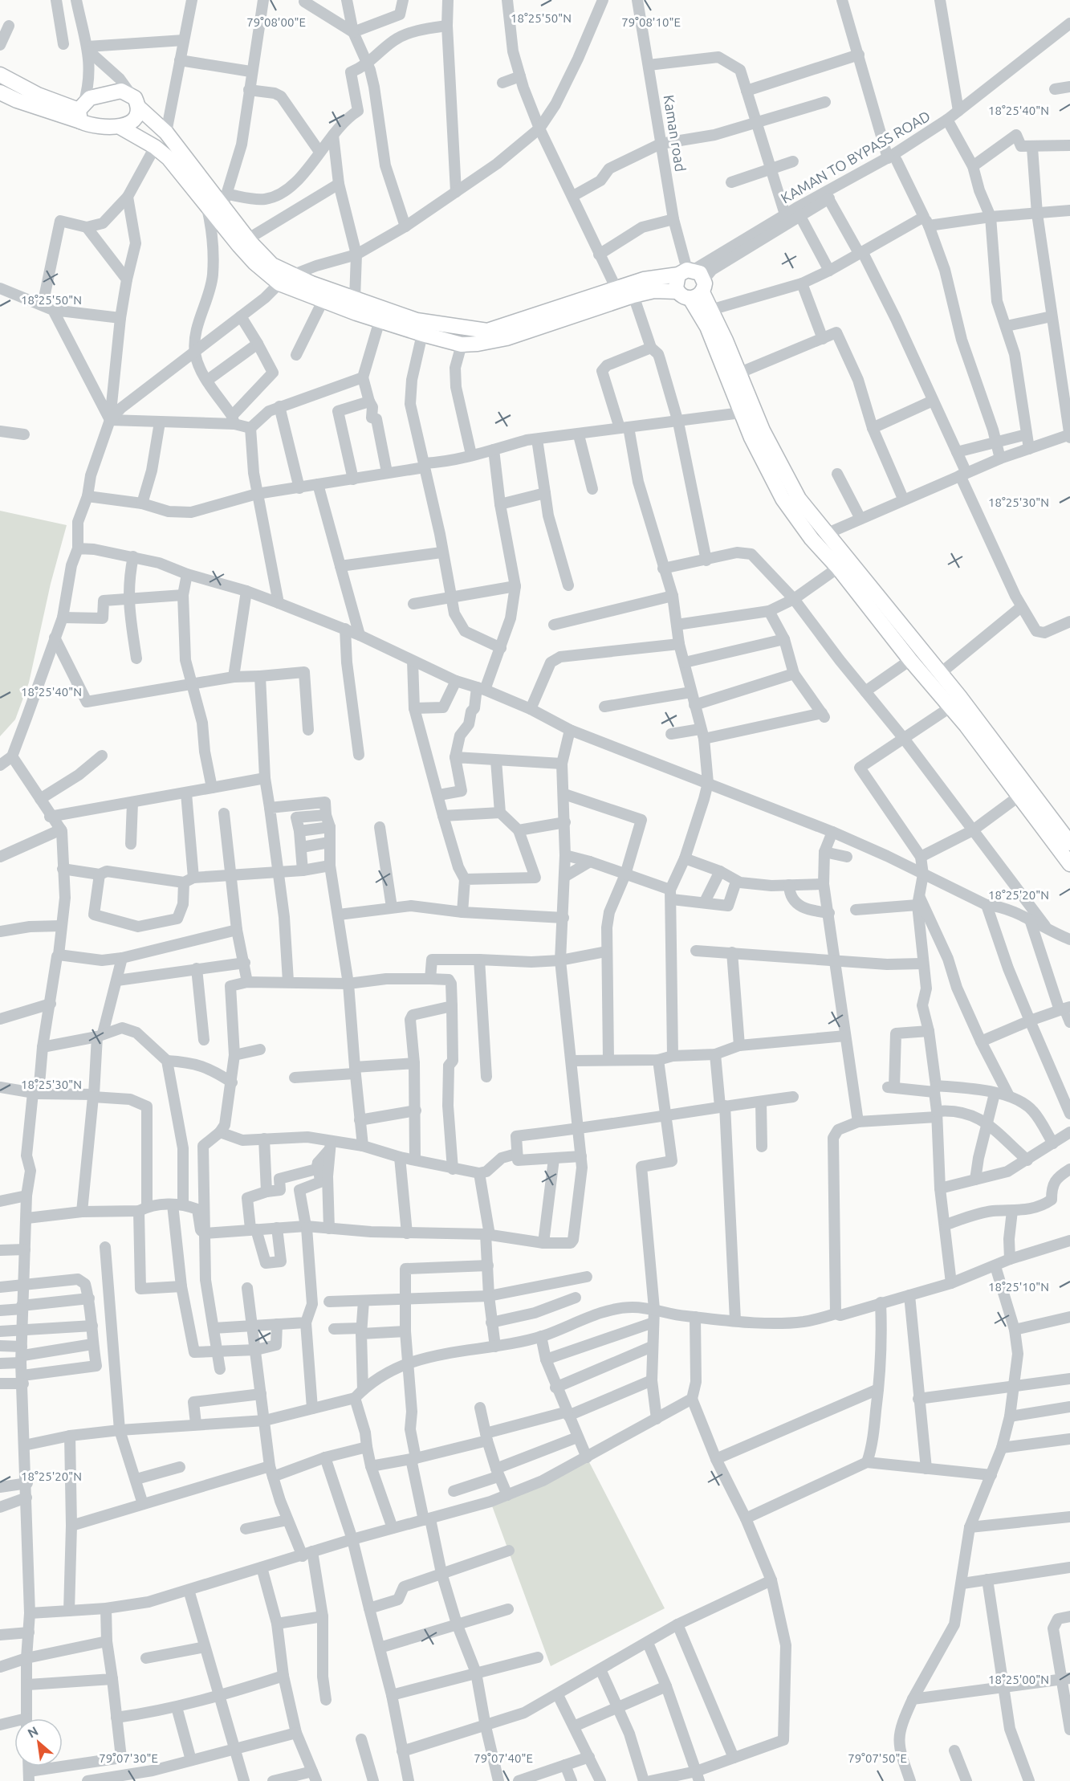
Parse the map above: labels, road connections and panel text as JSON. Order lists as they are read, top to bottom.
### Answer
{
  "streets": {
    "street": ["Kaman road", "KAMAN TO BYPASS ROAD"]
  },
  "crossings": [
    ["Kaman road", "KAMAN TO BYPASS ROAD"]
  ],
  "north": "top left",
  "coordinates": [
    "18°25'50\"N",
    "79°08'00\"E",
    "79°08'10\"E",
    "18°25'40\"N",
    "18°25'30\"N",
    "18°25'20\"N",
    "18°25'10\"N",
    "18°25'00\"N",
    "79°07'30\"E",
    "79°07'40\"E",
    "79°07'50\"E"
  ]
}
